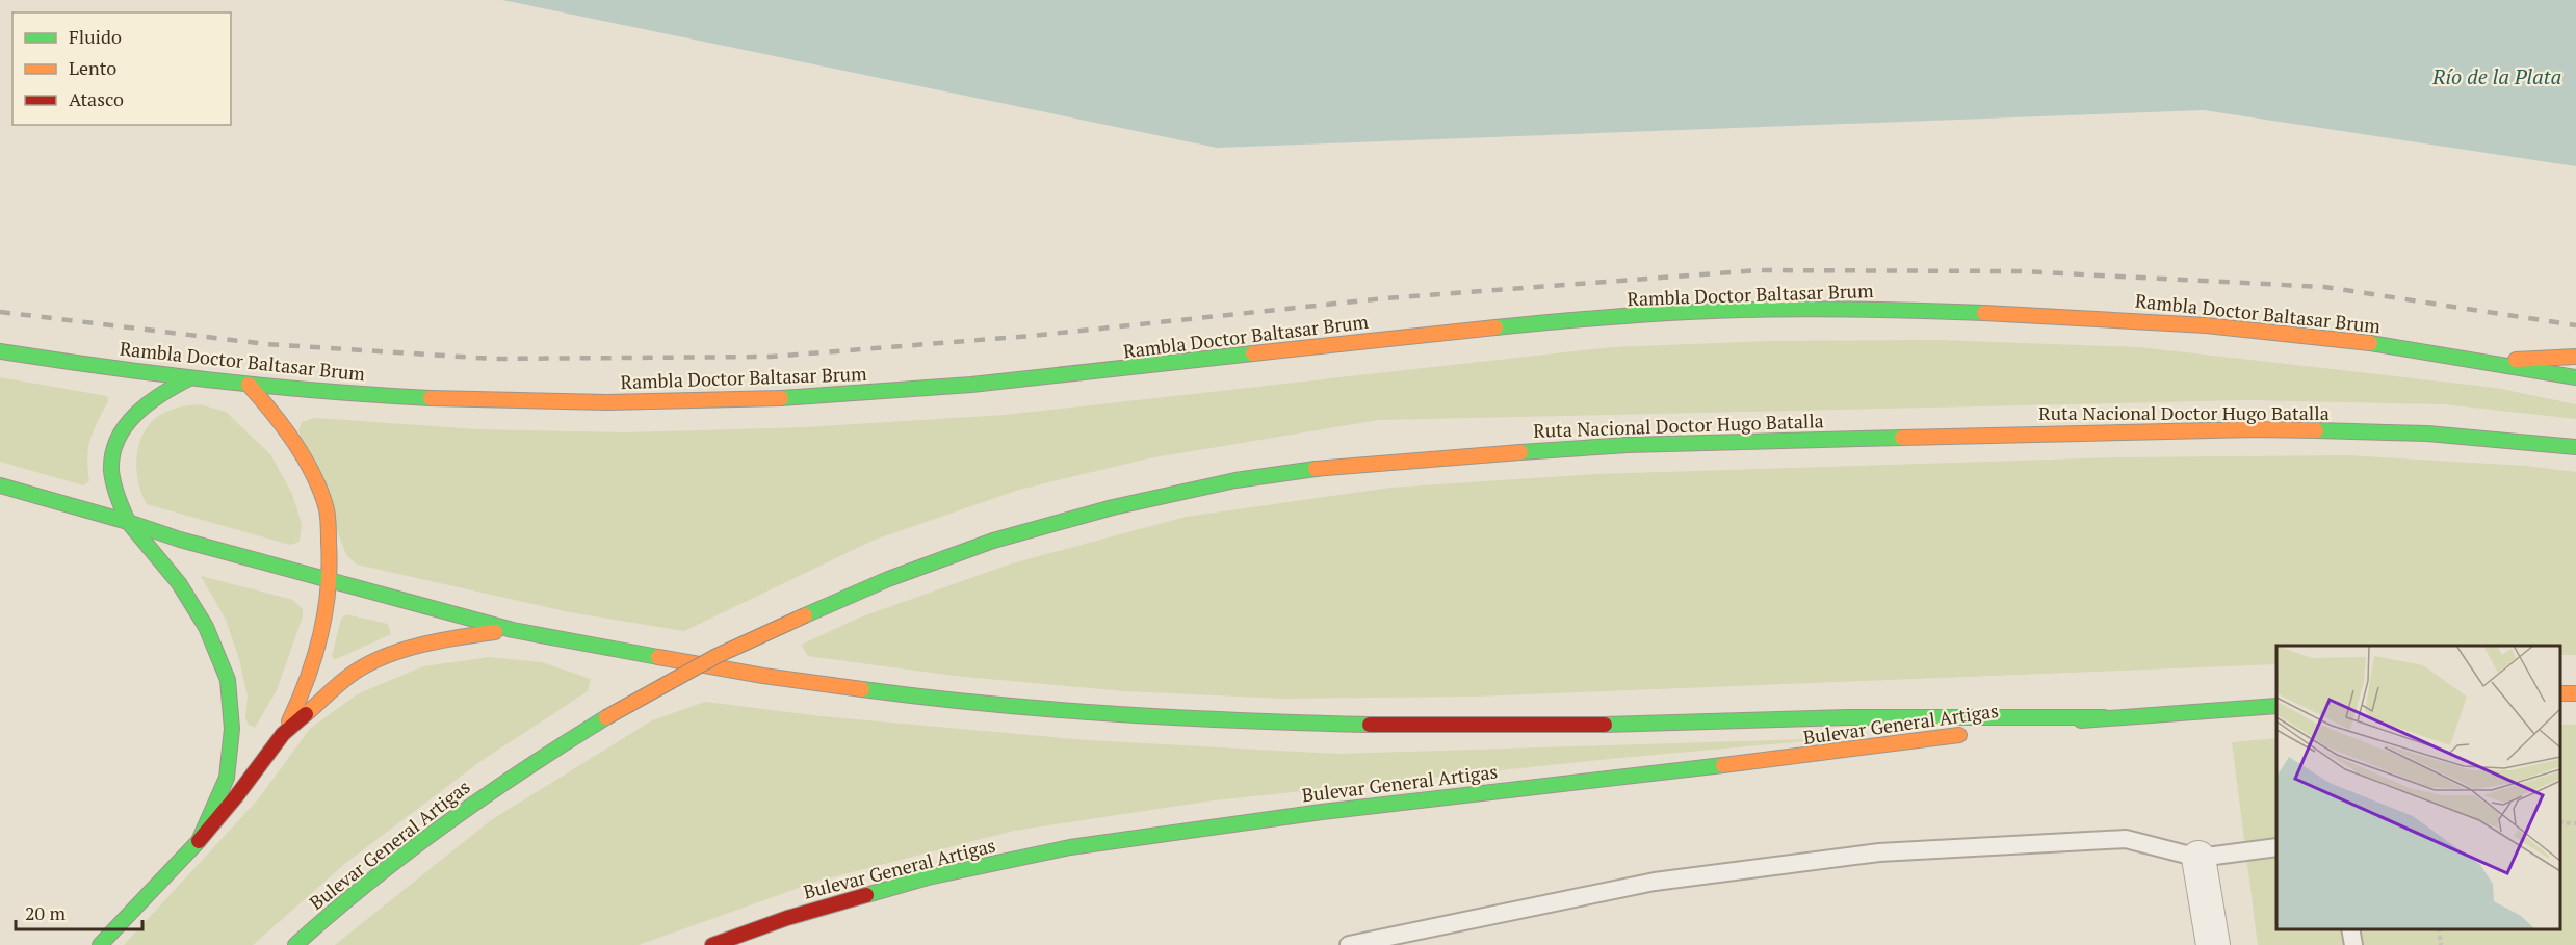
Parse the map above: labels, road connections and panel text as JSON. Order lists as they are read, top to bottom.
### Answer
{
  "streets": {
    "main road": ["Rambla Doctor Baltasar Brum", "Ruta Nacional Doctor Hugo Batalla", "Bulevar General Artigas"]
  },
  "crossings": [
    ["Ruta Nacional Doctor Hugo Batalla", "Bulevar General Artigas"]
  ],
  "water": ["Río de la Plata"],
  "legend": ["Fluido", "Lento", "Atasco"],
  "scale_bar": "20 m"
}
